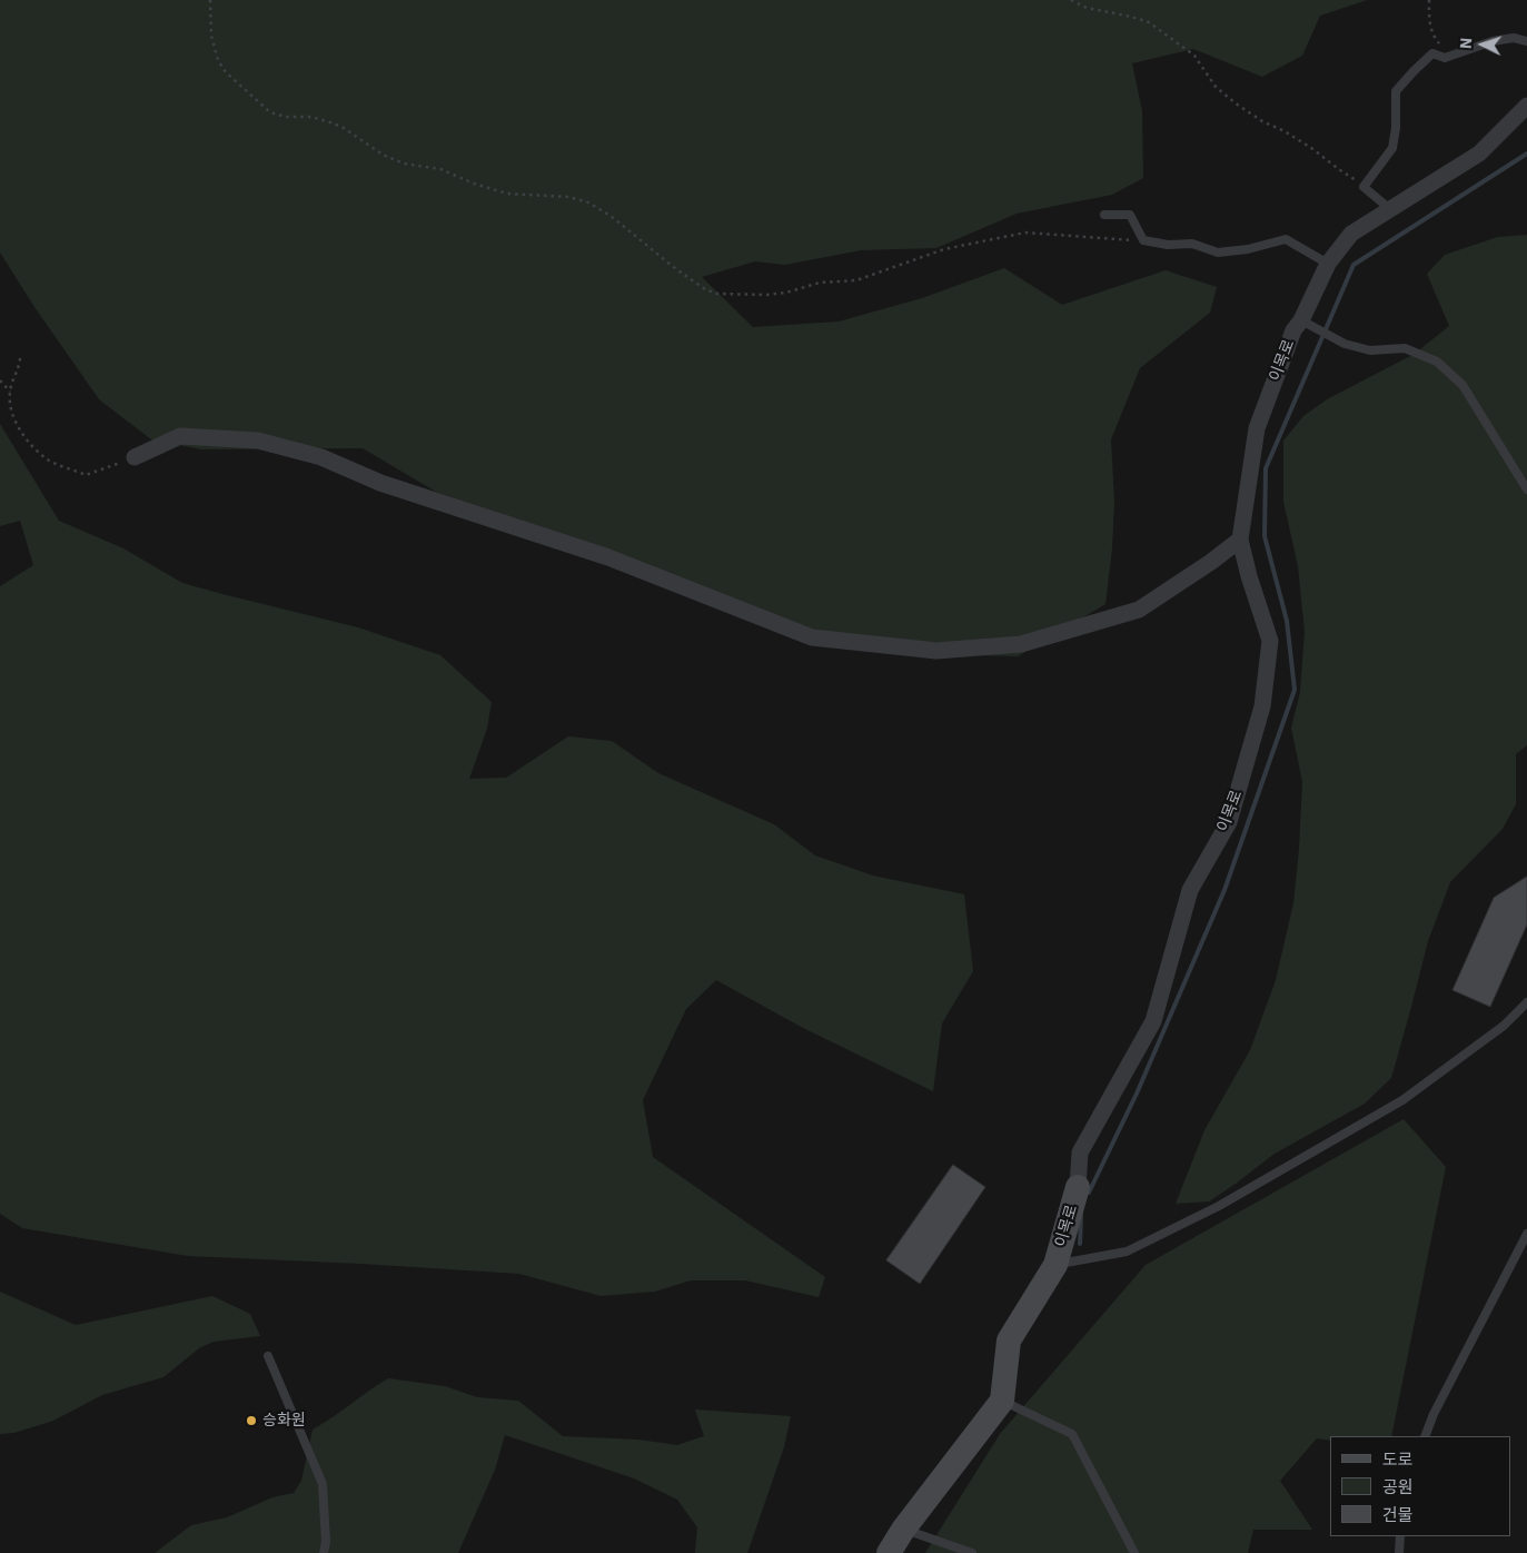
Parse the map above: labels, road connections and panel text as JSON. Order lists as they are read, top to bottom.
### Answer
{
  "streets": {
    "street": ["이목로"]
  },
  "places": ["승화원"],
  "legend": ["도로", "공원", "건물"],
  "north": "left"
}
